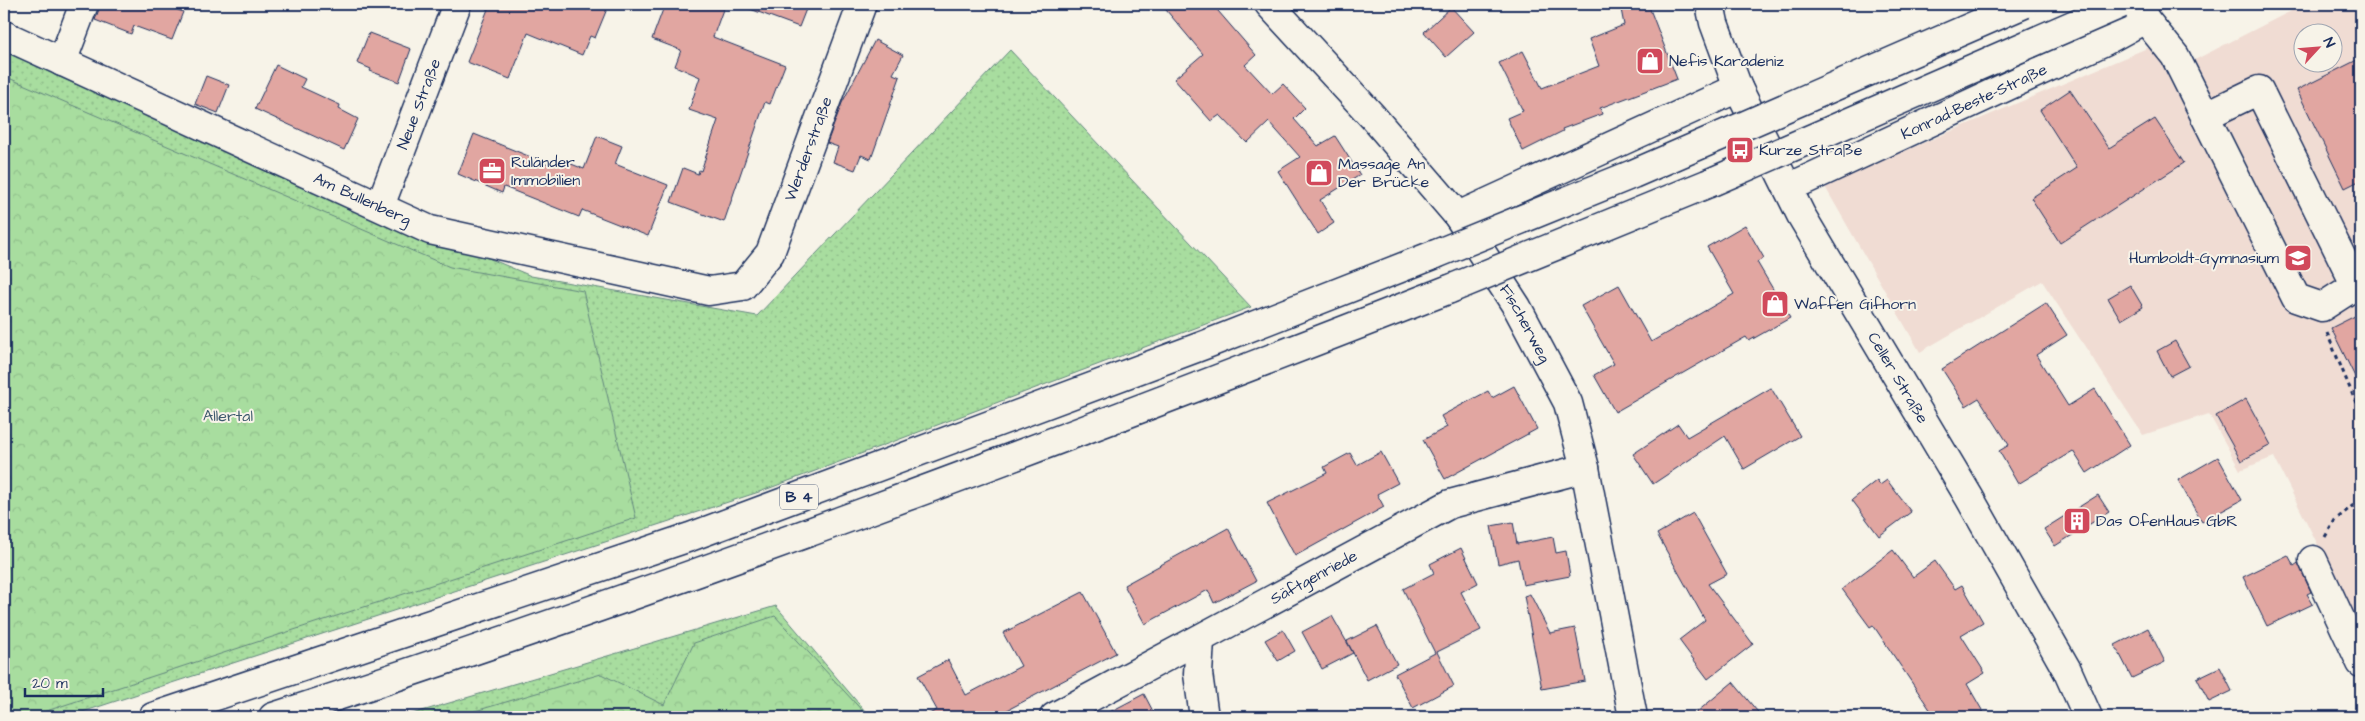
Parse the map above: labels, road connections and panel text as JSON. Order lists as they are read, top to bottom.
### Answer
{
  "streets": {
    "main road": [
      "Konrad-Beste-Straße",
      "Neue Straße",
      "Werderstraße",
      "Am Bullenberg",
      "Fischerweg",
      "Celler Straße",
      "B 4",
      "Säftgenriede"
    ]
  },
  "crossings": [
    ["Konrad-Beste-Straße", "Celler Straße"],
    ["Neue Straße", "Am Bullenberg"],
    ["Werderstraße", "Am Bullenberg"],
    ["Fischerweg", "Säftgenriede"]
  ],
  "parks": ["Allertal"],
  "places": {
    "shop": ["Nefis Karadeniz", "Massage An Der Brücke", "Waffen Gifhorn"],
    "bus stop": ["Kurze Straße"],
    "office": ["Ruländer Immobilien"],
    "school or university": ["Humboldt-Gymnasium"],
    "building": ["Das OfenHaus GbR"]
  },
  "scale_bar": "20 m",
  "north": "top right"
}
